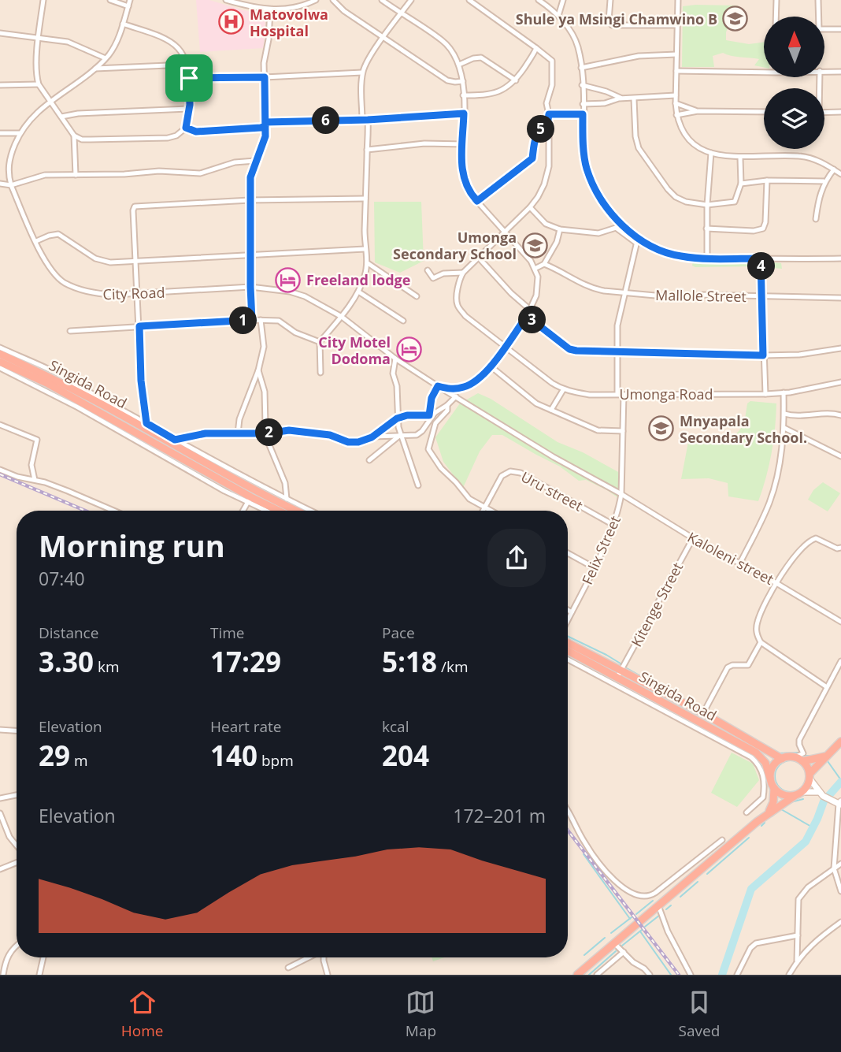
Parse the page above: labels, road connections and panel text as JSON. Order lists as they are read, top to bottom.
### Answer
{
  "streets": {
    "highway": ["Singida Road"],
    "street": [
      "City Road",
      "Mallole Street",
      "Umonga Road",
      "Uru street",
      "Felix Street",
      "Kaloleni street",
      "Kitenge Street"
    ]
  },
  "crossings": [
    ["City Road", "Kaloleni street"],
    ["Singida Road", "Kitenge Street"],
    ["Umonga Road", "Felix Street"],
    ["Uru street", "Felix Street"],
    ["Felix Street", "Kaloleni street"],
    ["Kaloleni street", "Kitenge Street"]
  ],
  "places": {
    "school or university": ["Shule ya Msingi Chamwino B", "Umonga Secondary School", "Mnyapala Secondary School."],
    "hospital": ["Matovolwa Hospital"],
    "hotel": ["Freeland lodge", "City Motel Dodoma"]
  },
  "north": "top",
  "page": {
    "pins": [
      "6",
      "5",
      "4",
      "3",
      "1",
      "2"
    ],
    "heading": ["Morning run", "07:40"],
    "stats": [
      ["Distance", "3.30 km"],
      ["Time", "17:29"],
      ["Pace", "5:18 /km"],
      ["Elevation", "29 m"],
      ["Heart rate", "140 bpm"],
      ["kcal", "204"]
    ],
    "chart": ["Elevation", "172–201 m"],
    "tabs": ["Home", "Map", "Saved"]
  }
}
